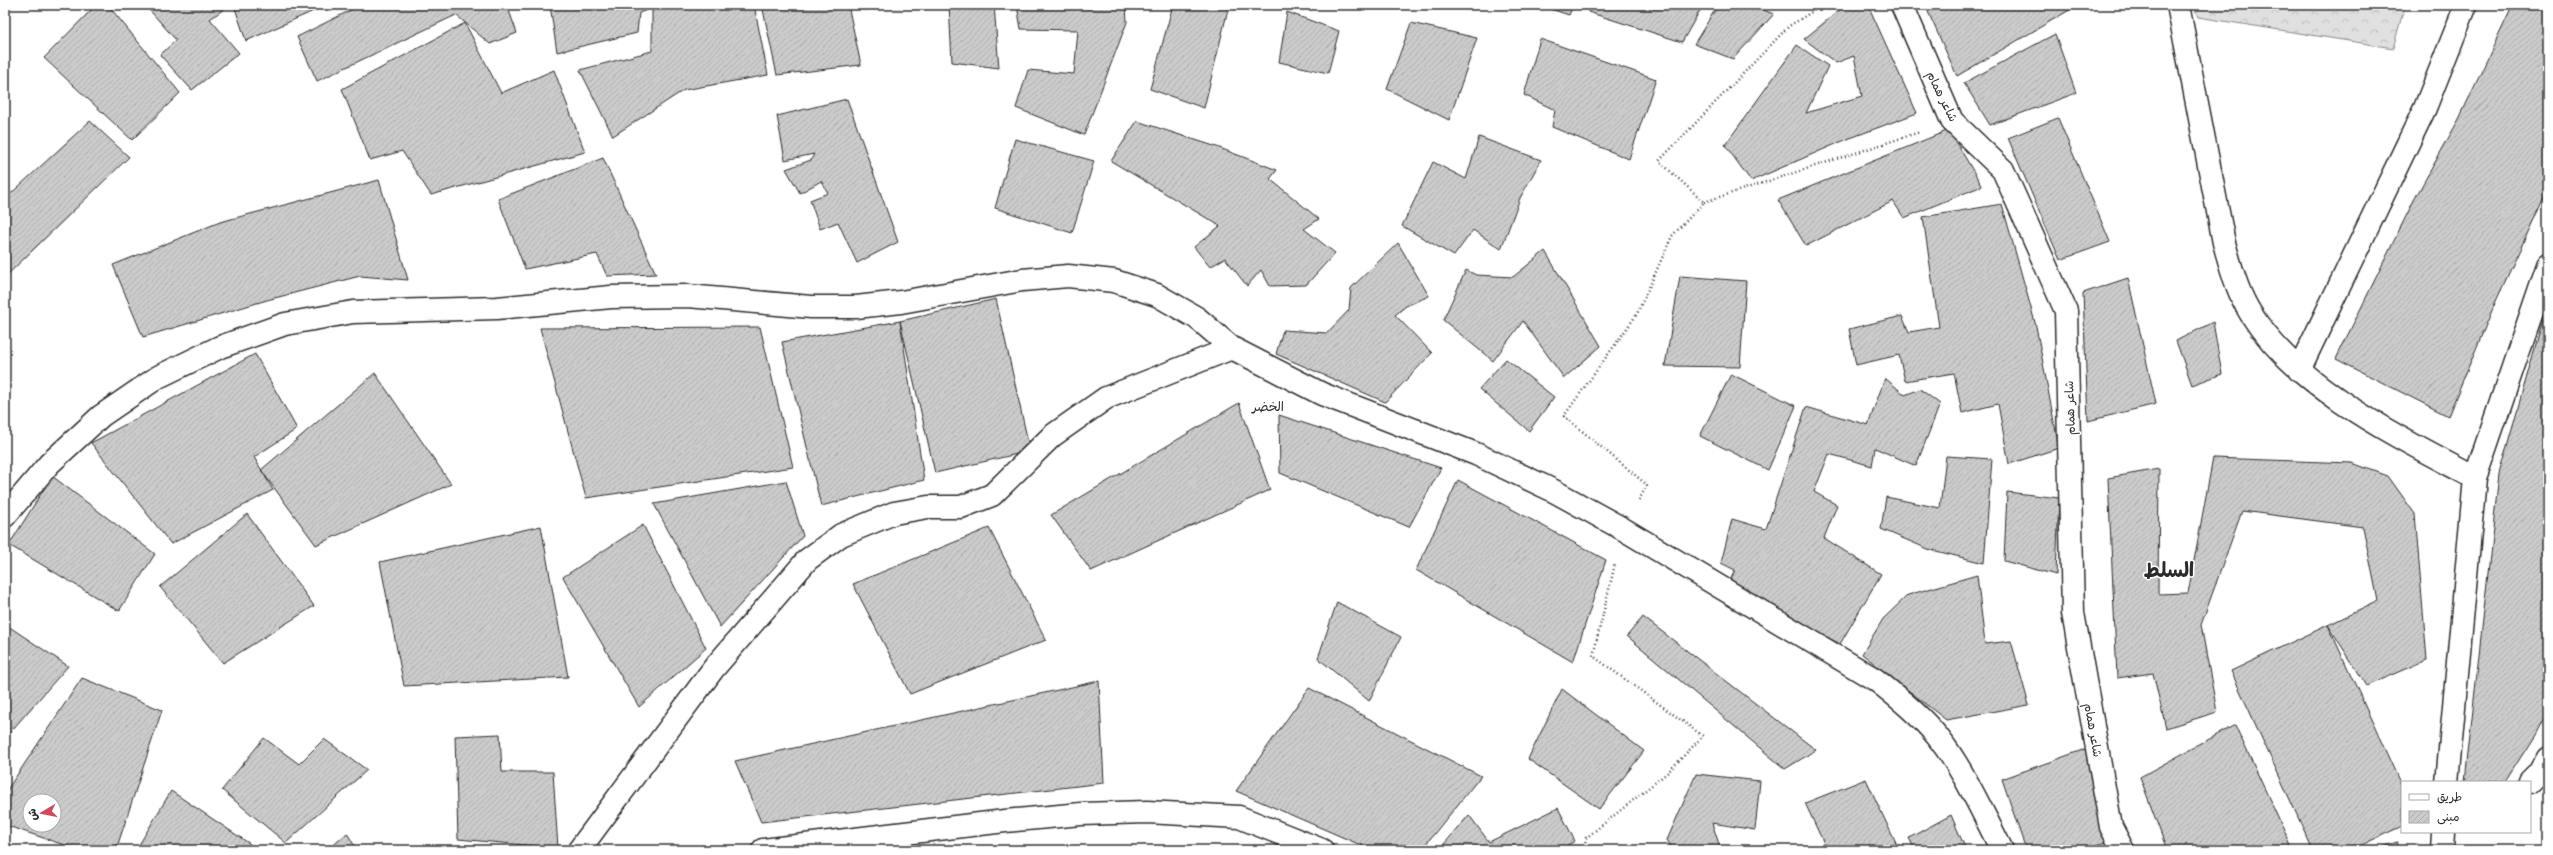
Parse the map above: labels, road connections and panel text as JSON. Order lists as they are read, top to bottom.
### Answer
{
  "streets": {
    "street": ["شاعر همام"]
  },
  "districts": ["الخضر", "السلط"],
  "legend": ["طريق", "مبنى"],
  "north": "left"
}
